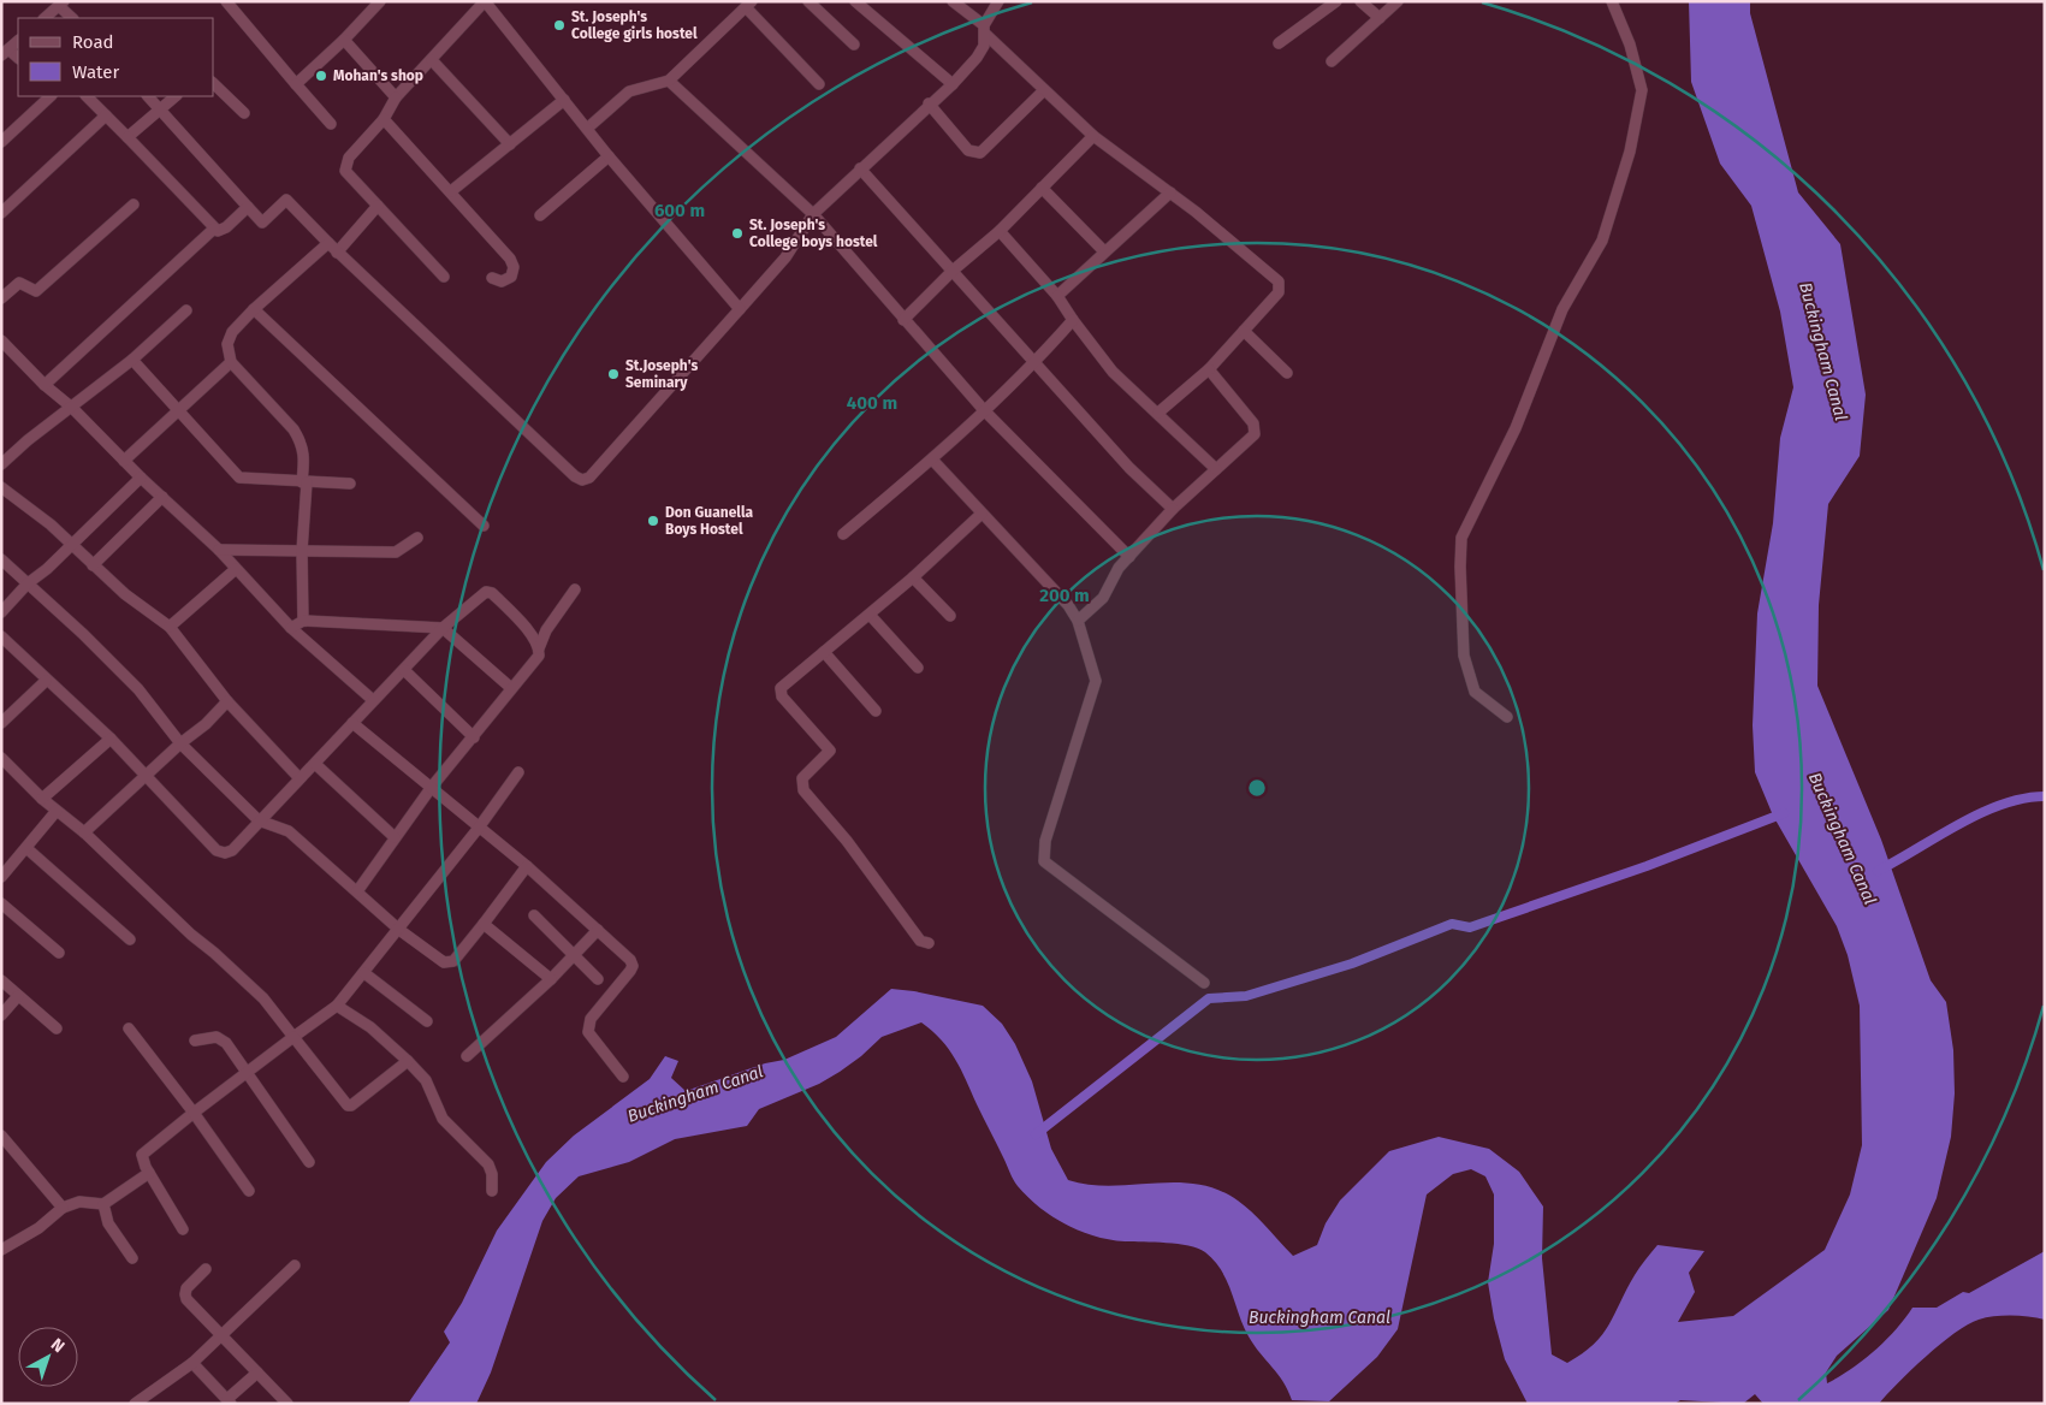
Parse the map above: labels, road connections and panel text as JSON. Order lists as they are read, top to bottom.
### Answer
{
  "water": ["Buckingham Canal"],
  "places": [
    "St. Joseph's College girls hostel",
    "Mohan's shop",
    "St. Joseph's College boys hostel",
    "St.Joseph's Seminary",
    "Don Guanella Boys Hostel"
  ],
  "legend": ["Road", "Water"],
  "north": "top right",
  "rings": ["600 m", "400 m", "200 m"]
}
